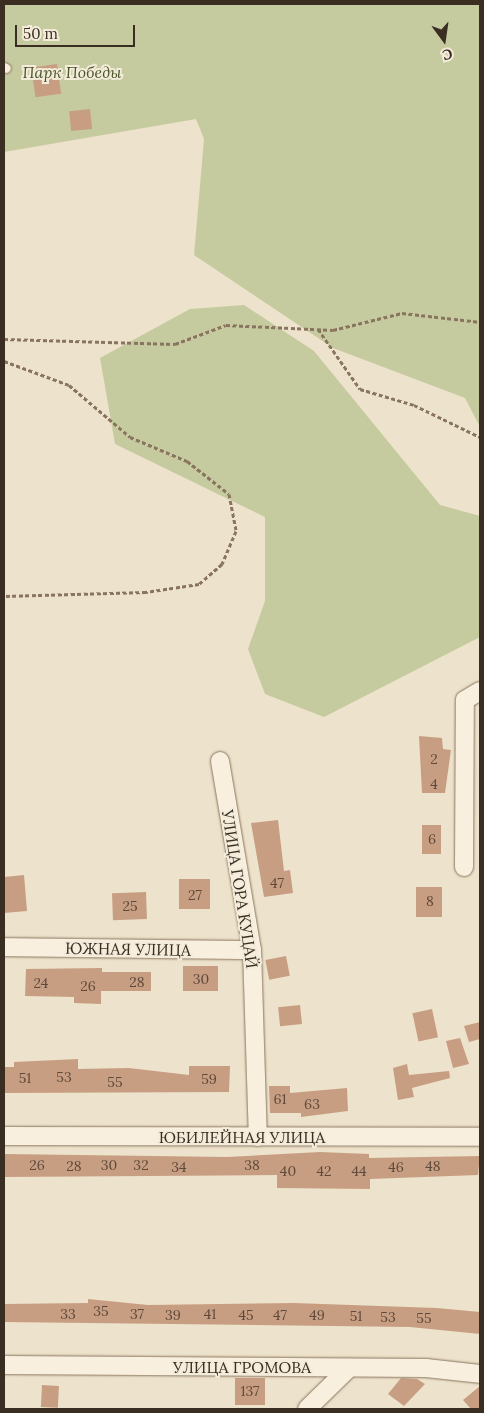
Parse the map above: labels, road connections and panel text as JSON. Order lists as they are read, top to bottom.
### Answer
{
  "streets": {
    "street": [
      "УЛИЦА ГОРА КУЦАЙ",
      "ЮЖНАЯ УЛИЦА",
      "ЮБИЛЕЙНАЯ УЛИЦА",
      "УЛИЦА ГРОМОВА"
    ]
  },
  "crossings": [
    ["УЛИЦА ГОРА КУЦАЙ", "ЮЖНАЯ УЛИЦА"],
    ["УЛИЦА ГОРА КУЦАЙ", "ЮБИЛЕЙНАЯ УЛИЦА"]
  ],
  "parks": ["Парк Победы"],
  "house_numbers": [
    "2",
    "4",
    "6",
    "47",
    "27",
    "8",
    "25",
    "30",
    "28",
    "24",
    "26",
    "53",
    "51",
    "59",
    "55",
    "61",
    "63",
    "26",
    "30",
    "32",
    "38",
    "28",
    "48",
    "34",
    "46",
    "40",
    "42",
    "44",
    "35",
    "33",
    "37",
    "41",
    "39",
    "45",
    "47",
    "49",
    "51",
    "53",
    "55",
    "137"
  ],
  "scale_bar": "50 m",
  "north": "bottom"
}
